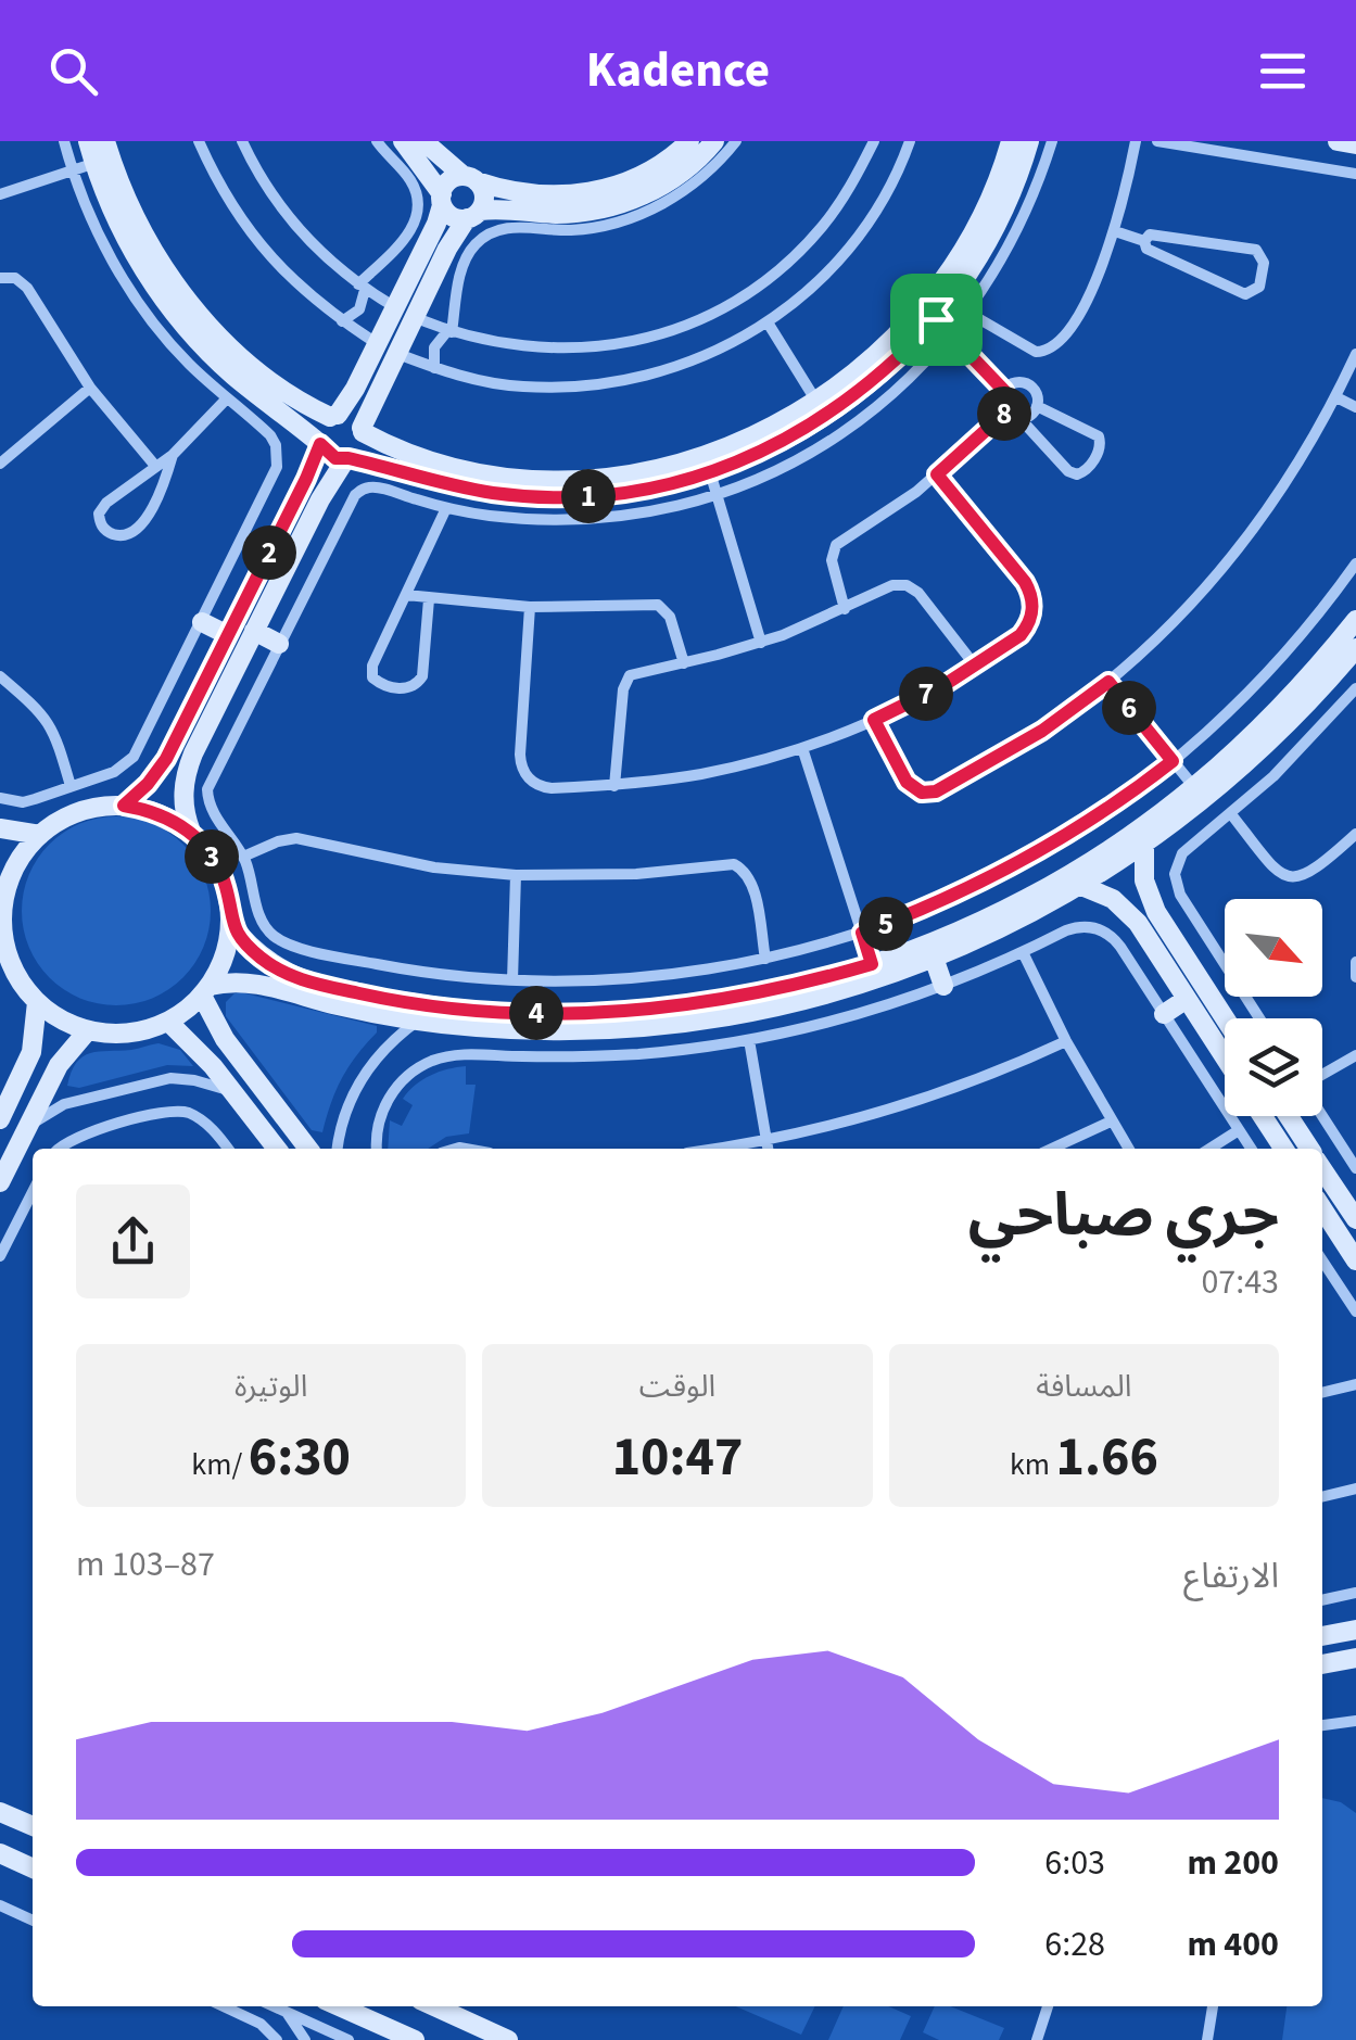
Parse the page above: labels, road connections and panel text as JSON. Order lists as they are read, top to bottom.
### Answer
{
  "north": "bottom right",
  "page": {
    "header": "Kadence",
    "pins": [
      "8",
      "1",
      "2",
      "7",
      "6",
      "3",
      "5",
      "4"
    ],
    "heading": ["جري صباحي", "07:43"],
    "stats": [
      ["المسافة", "1.66 km"],
      ["الوقت", "10:47"],
      ["الوتيرة", "6:30 /km"]
    ],
    "chart": ["الارتفاع", "87–103 m"],
    "list": [
      {
        "name": "200 m",
        "note": "6:03"
      },
      {
        "name": "400 m",
        "note": "6:28"
      }
    ]
  }
}
